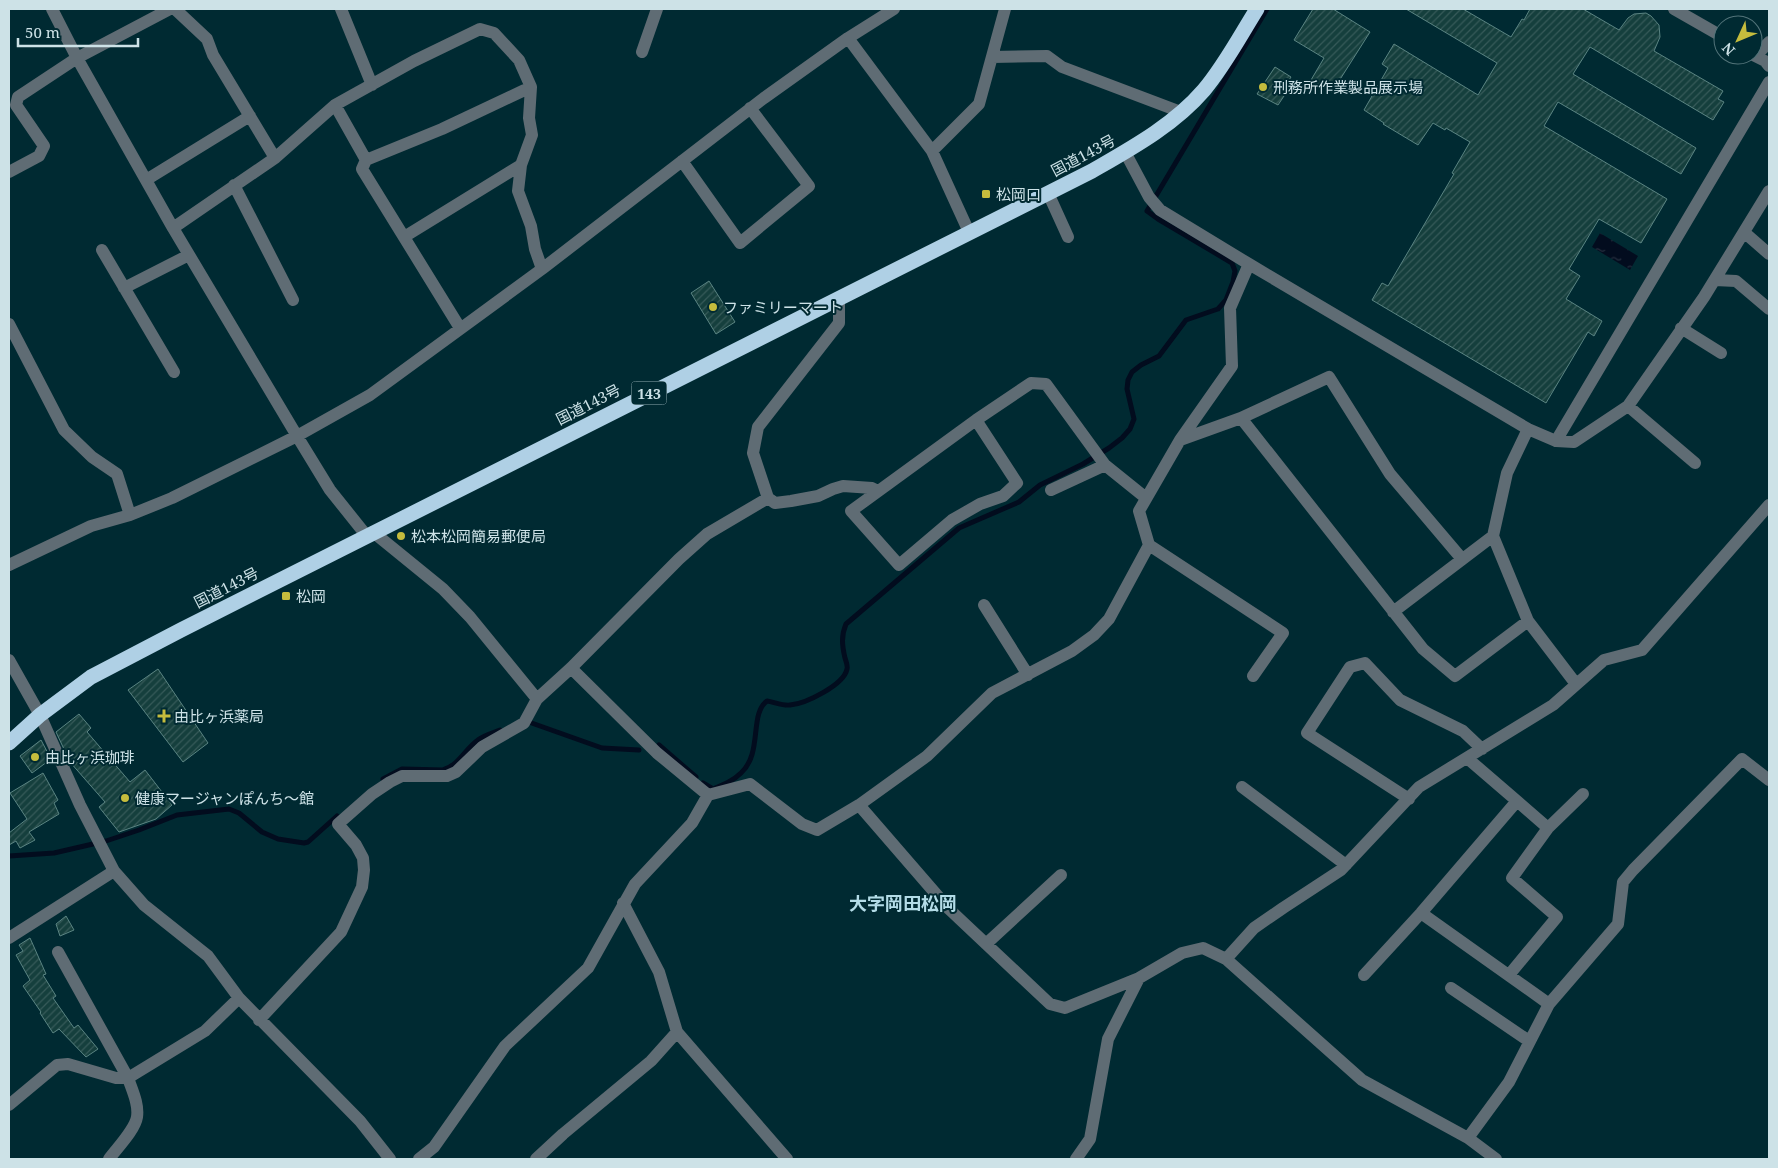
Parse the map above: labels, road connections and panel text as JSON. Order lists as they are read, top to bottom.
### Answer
{
  "streets": {
    "highway": ["国道143号", "143"]
  },
  "districts": ["大字岡田松岡"],
  "places": {
    "other": [
      "刑務所作業製品展示場",
      "ファミリーマート",
      "松本松岡簡易郵便局",
      "由比ヶ浜珈琲",
      "健康マージャンぽんち～館"
    ],
    "transit": ["松岡口", "松岡"],
    "health": ["由比ヶ浜薬局"]
  },
  "scale_bar": "50 m",
  "north": "bottom left"
}
